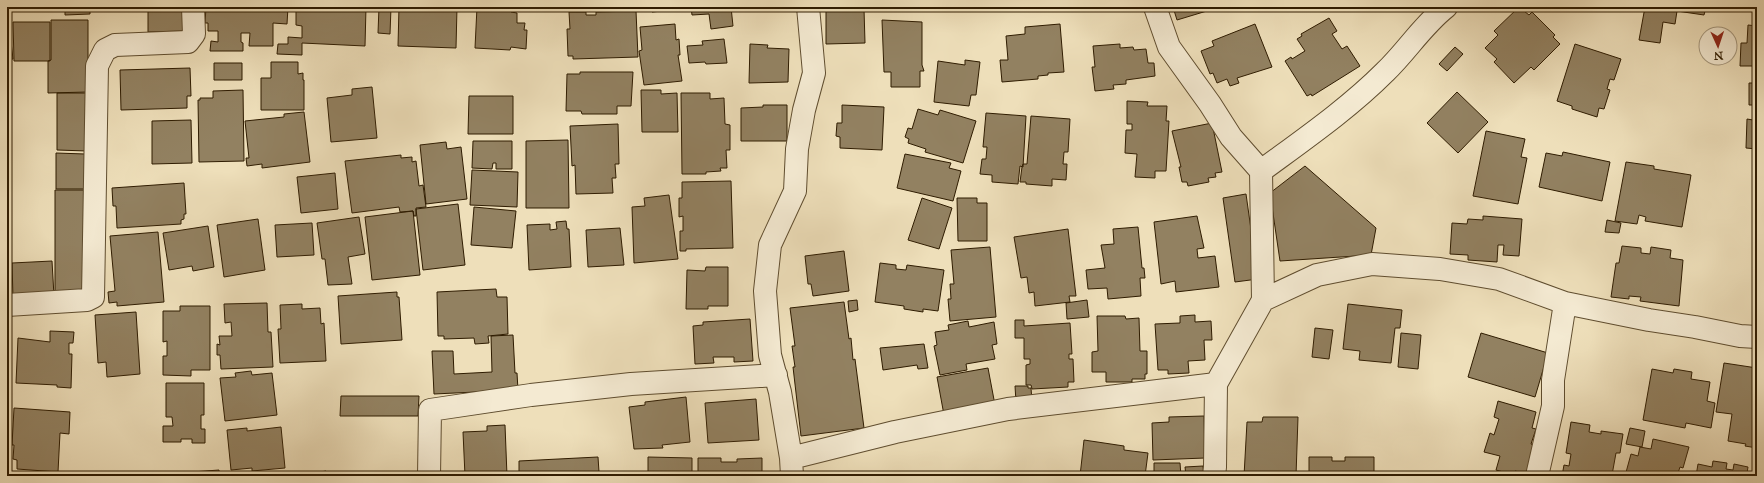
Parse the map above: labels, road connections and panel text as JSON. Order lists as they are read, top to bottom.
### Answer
{
  "north": "bottom"
}
